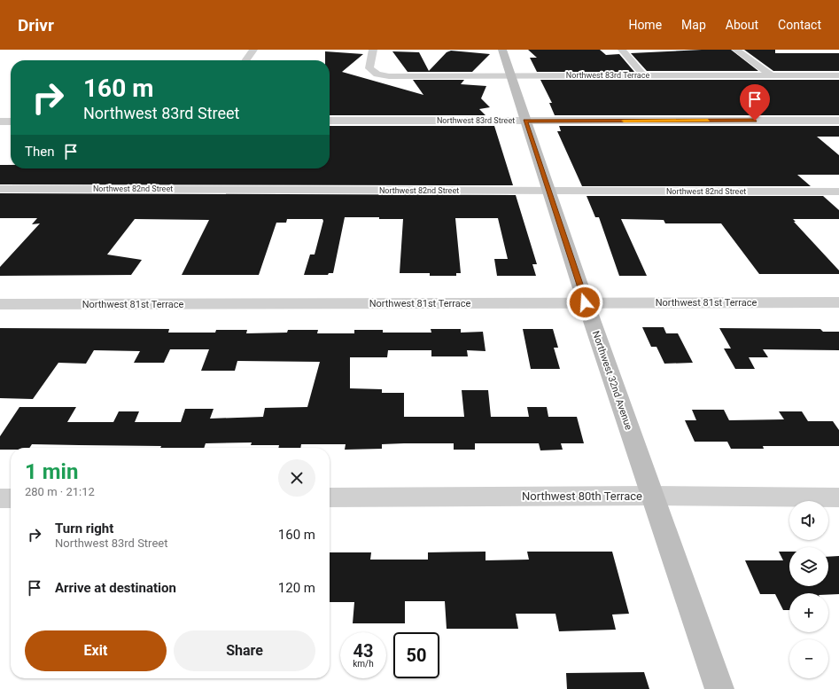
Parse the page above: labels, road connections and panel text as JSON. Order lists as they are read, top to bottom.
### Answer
{
  "streets": {
    "main road": ["Northwest 32nd Avenue"],
    "street": [
      "Northwest 83rd Terrace",
      "Northwest 83rd Street",
      "Northwest 82nd Street",
      "Northwest 81st Terrace",
      "Northwest 80th Terrace"
    ]
  },
  "crossings": [
    ["Northwest 83rd Terrace", "Northwest 32nd Avenue"],
    ["Northwest 83rd Street", "Northwest 32nd Avenue"],
    ["Northwest 82nd Street", "Northwest 32nd Avenue"],
    ["Northwest 81st Terrace", "Northwest 32nd Avenue"],
    ["Northwest 32nd Avenue", "Northwest 80th Terrace"]
  ],
  "page": {
    "header": "Drivr",
    "nav": [
      "Home",
      "Map",
      "About",
      "Contact"
    ],
    "turn": ["160 m", "Northwest 83rd Street"],
    "then": "Then",
    "heading": ["1 min", "280 m · 21:12"],
    "map_buttons": ["+", "−"],
    "list": [
      {
        "name": "Turn right",
        "note": "Northwest 83rd Street",
        "value": "160 m"
      },
      {
        "name": "Arrive at destination",
        "value": "120 m"
      }
    ],
    "buttons": ["Exit", "Share"],
    "speed": "43 km/h",
    "limit": "50"
  }
}
